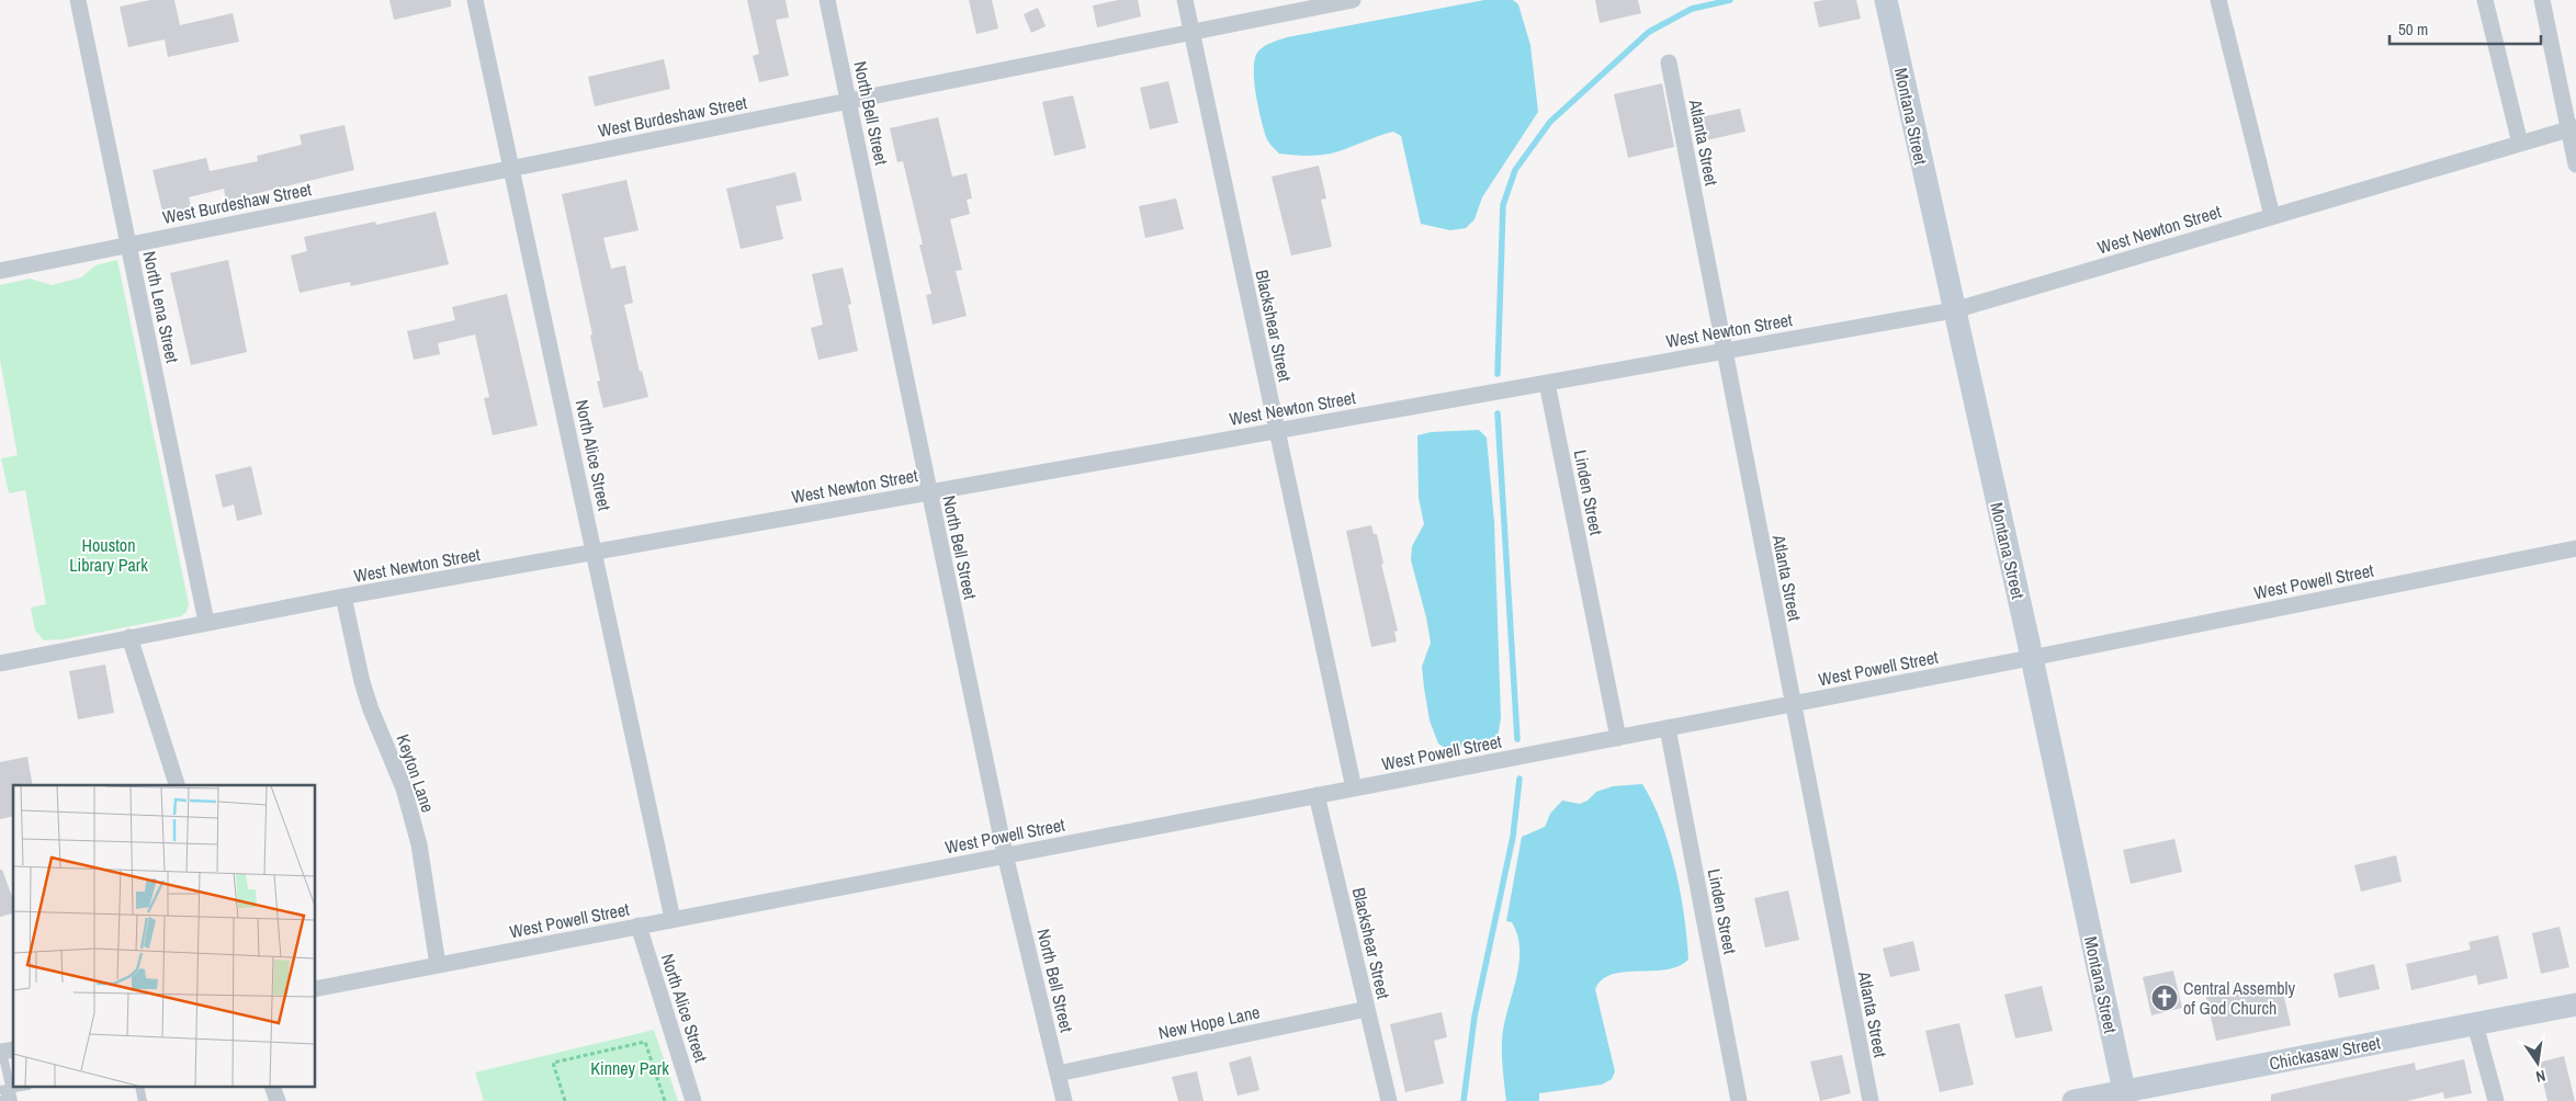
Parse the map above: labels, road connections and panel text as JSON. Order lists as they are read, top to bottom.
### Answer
{
  "streets": {
    "street": [
      "North Bell Street",
      "West Burdeshaw Street",
      "Montana Street",
      "Atlanta Street",
      "West Newton Street",
      "North Lena Street",
      "Blackshear Street",
      "North Alice Street",
      "Linden Street",
      "West Powell Street",
      "Keyton Lane",
      "New Hope Lane",
      "Chickasaw Street"
    ]
  },
  "crossings": [
    ["North Bell Street", "West Burdeshaw Street"],
    ["North Bell Street", "West Newton Street"],
    ["North Bell Street", "West Powell Street"],
    ["North Bell Street", "New Hope Lane"],
    ["West Burdeshaw Street", "North Lena Street"],
    ["West Burdeshaw Street", "Blackshear Street"],
    ["West Burdeshaw Street", "North Alice Street"],
    ["Montana Street", "West Newton Street"],
    ["Montana Street", "West Powell Street"],
    ["Montana Street", "Chickasaw Street"],
    ["Atlanta Street", "West Newton Street"],
    ["Atlanta Street", "West Powell Street"],
    ["West Newton Street", "North Lena Street"],
    ["West Newton Street", "Blackshear Street"],
    ["West Newton Street", "North Alice Street"],
    ["West Newton Street", "Linden Street"],
    ["West Newton Street", "Keyton Lane"],
    ["Blackshear Street", "West Powell Street"],
    ["Blackshear Street", "New Hope Lane"],
    ["North Alice Street", "West Powell Street"],
    ["Linden Street", "West Powell Street"],
    ["West Powell Street", "Keyton Lane"]
  ],
  "parks": ["Houston Library Park", "Kinney Park"],
  "places": {
    "church": ["Central Assembly of God Church"]
  },
  "scale_bar": "50 m",
  "north": "bottom"
}
